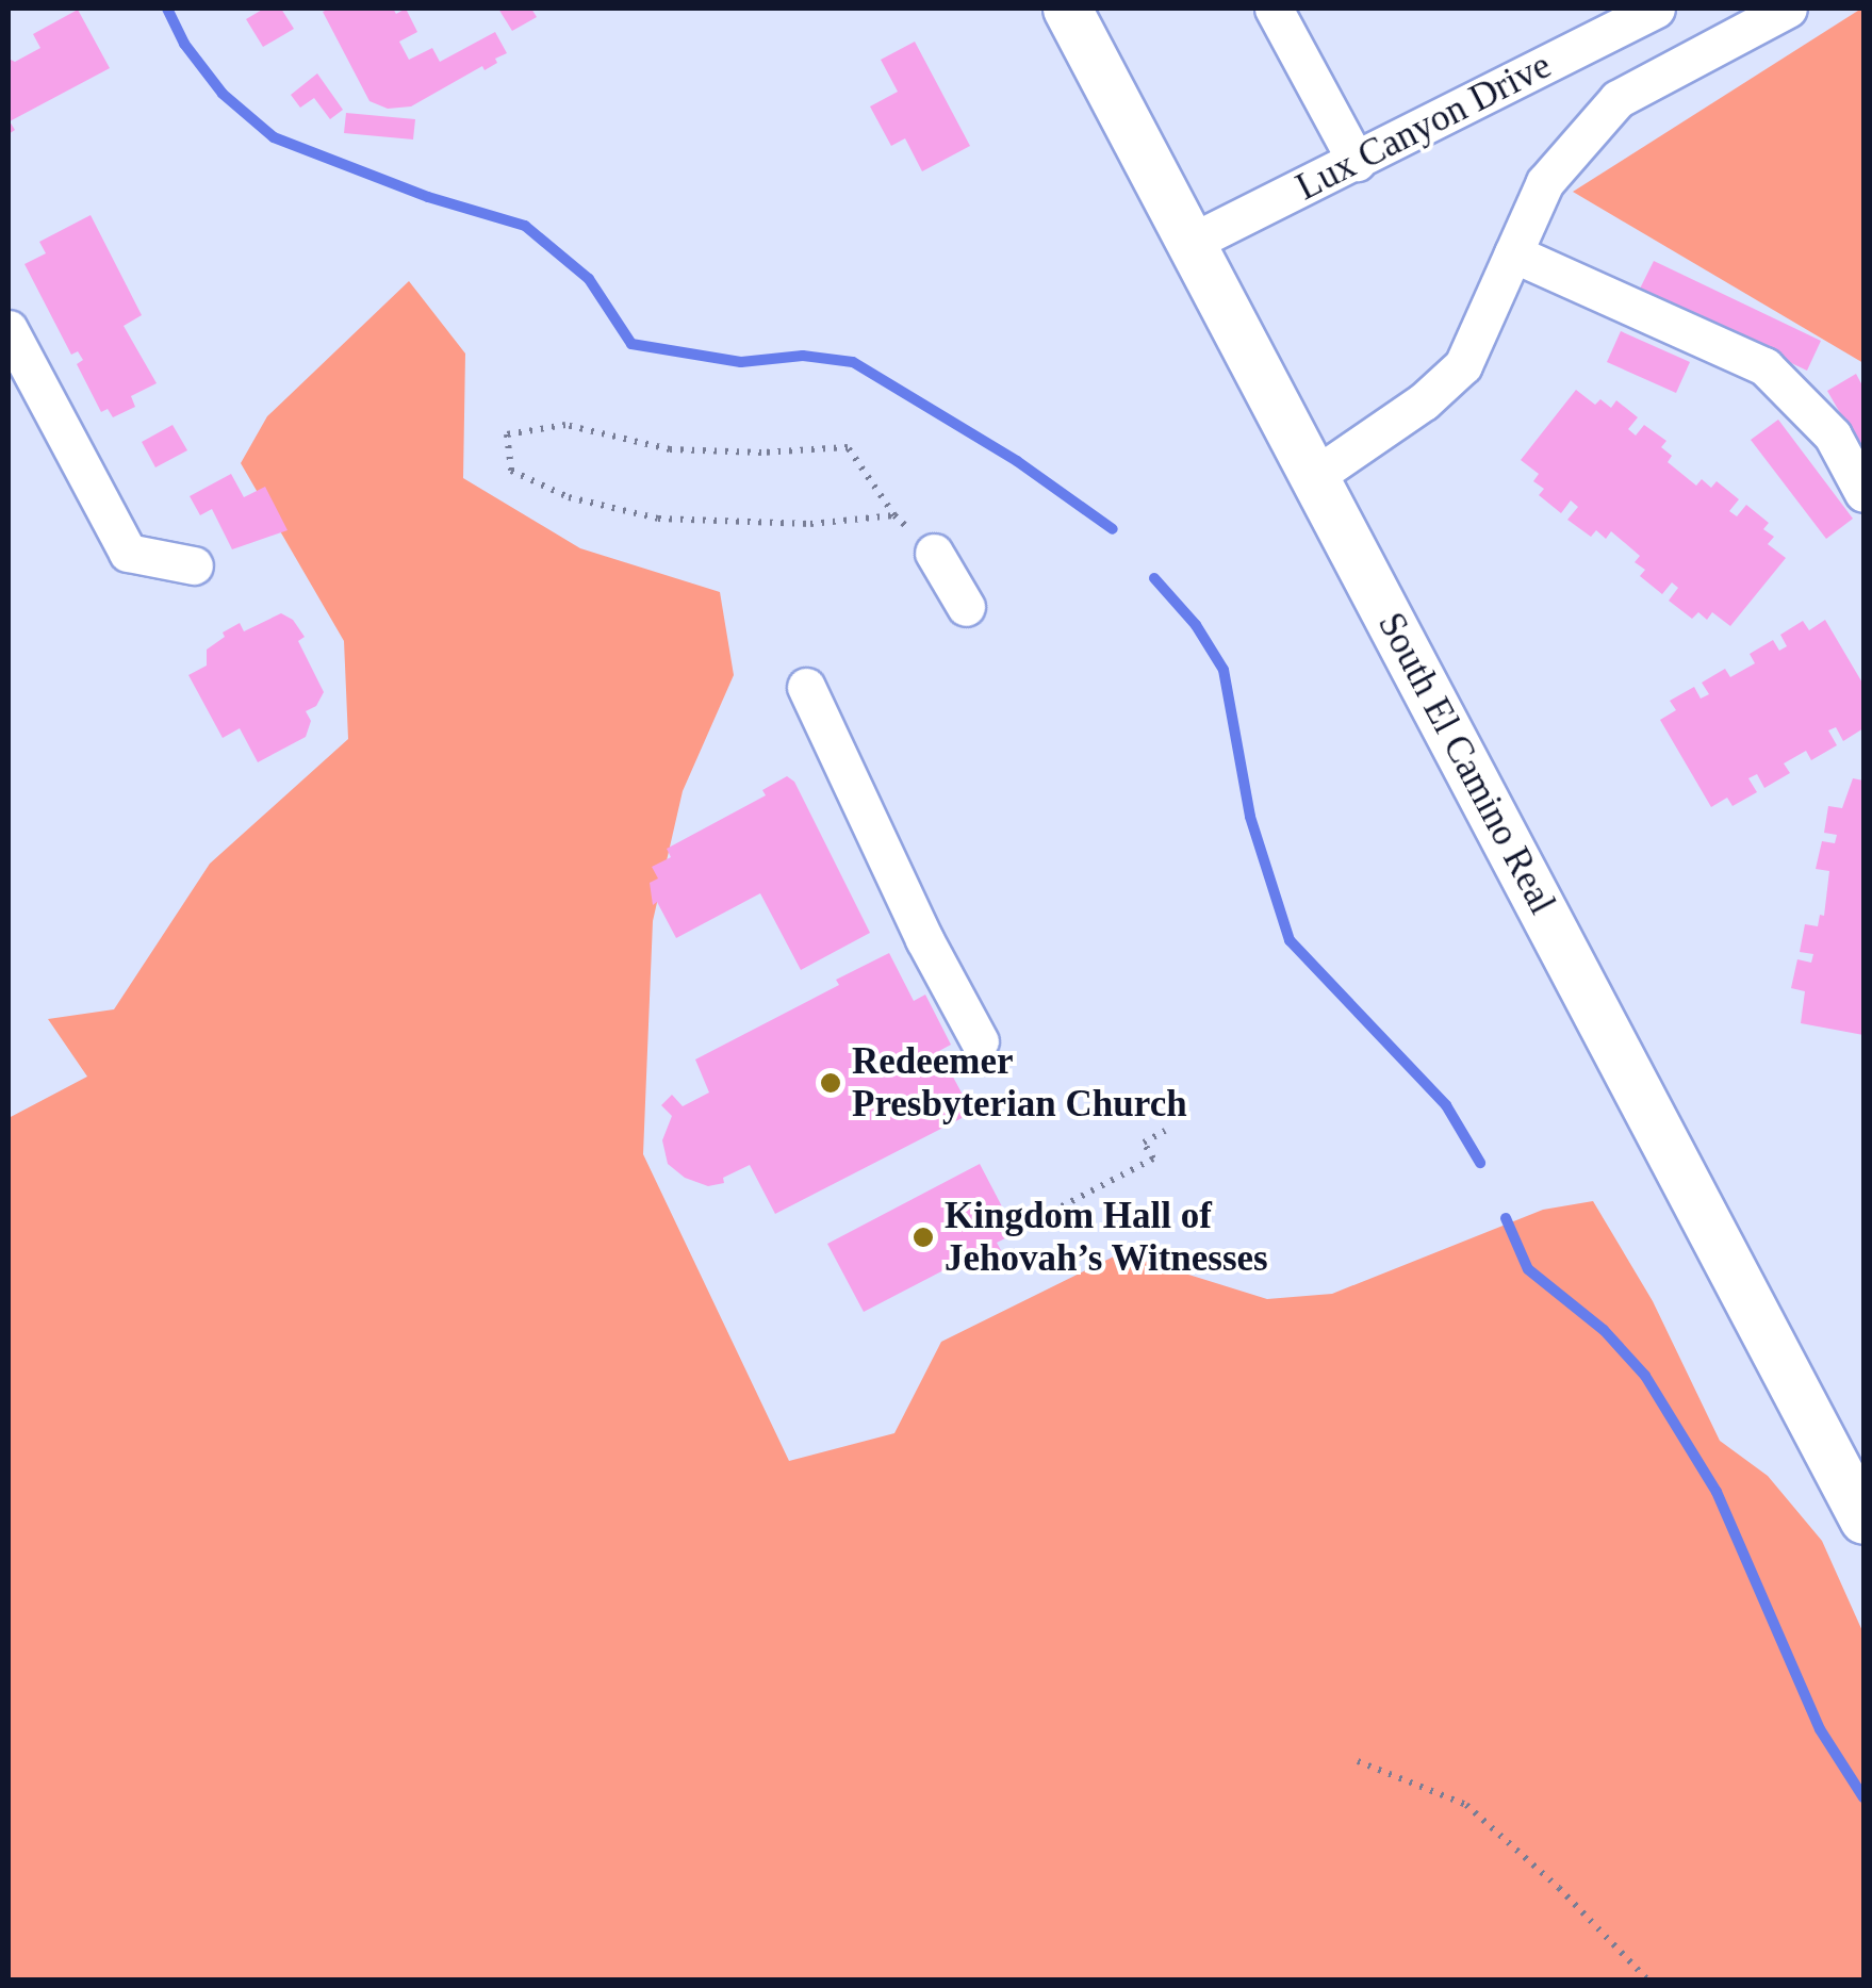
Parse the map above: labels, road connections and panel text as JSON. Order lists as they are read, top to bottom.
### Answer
{
  "streets": {
    "main road": ["South El Camino Real"],
    "street": ["Lux Canyon Drive"]
  },
  "crossings": [
    ["Lux Canyon Drive", "South El Camino Real"]
  ],
  "places": ["Redeemer Presbyterian Church", "Kingdom Hall of Jehovah’s Witnesses"]
}
